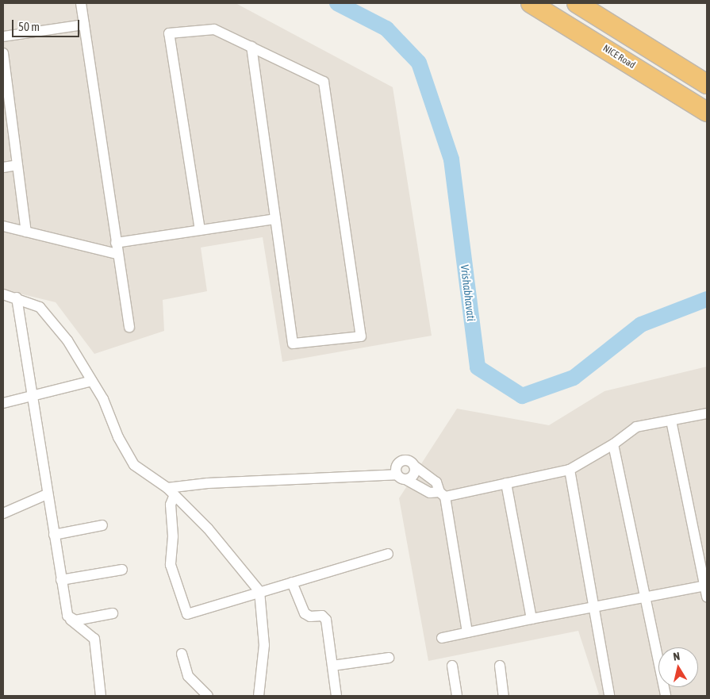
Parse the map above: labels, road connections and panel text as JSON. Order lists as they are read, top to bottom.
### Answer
{
  "streets": {
    "highway": ["NICE Road"]
  },
  "water": ["Vrishabhavati"],
  "scale_bar": "50 m",
  "north": "top"
}
